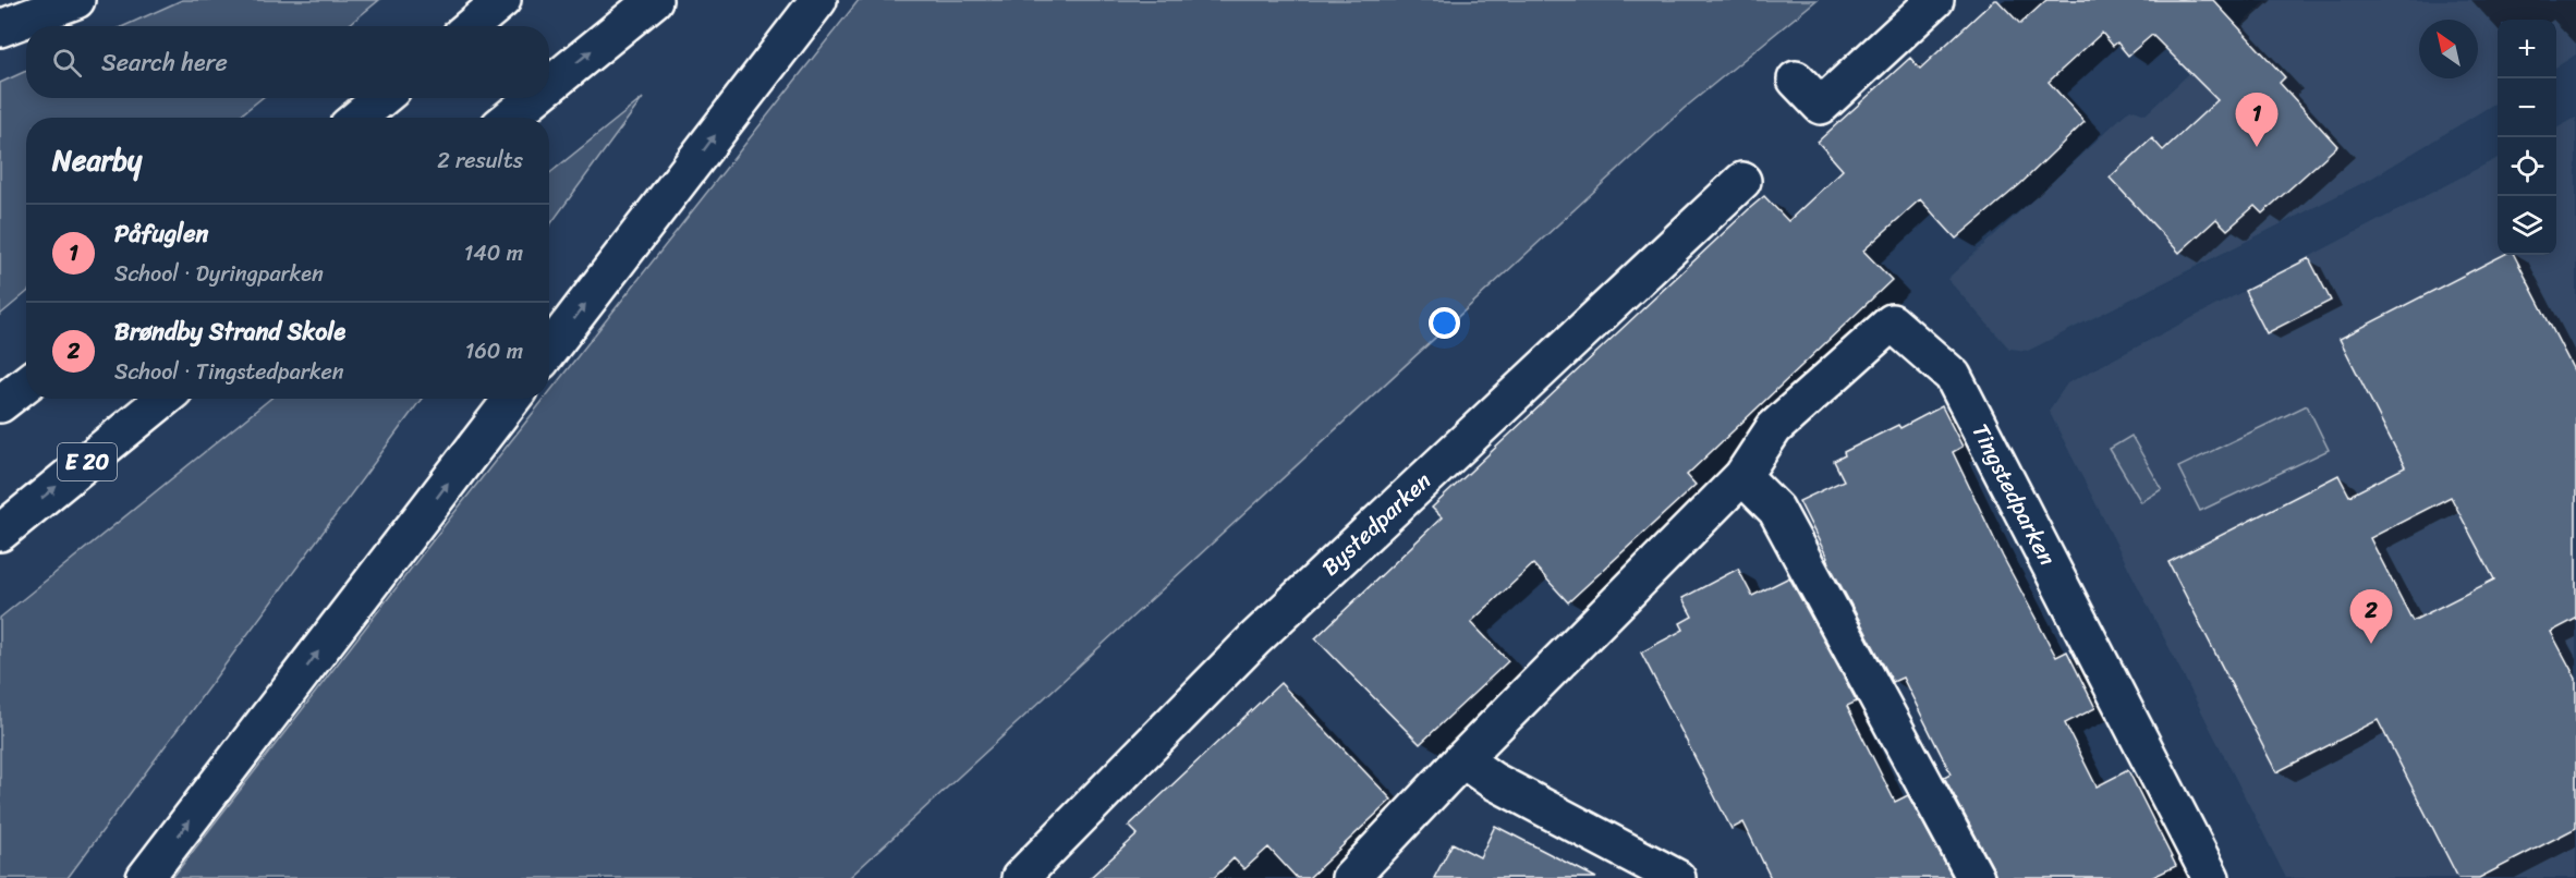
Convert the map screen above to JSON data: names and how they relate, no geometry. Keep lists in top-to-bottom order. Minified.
{"streets":{"main road":["E 20","Tingstedparken","Bystedparken"]},"north":"top left","page":{"map_buttons":["+","−"],"search":"Search here","pins":["1","2"],"heading":["Nearby","2 results"],"list":[{"mark":"1","name":"Påfuglen","note":"School · Dyringparken","value":"140 m"},{"mark":"2","name":"Brøndby Strand Skole","note":"School · Tingstedparken","value":"160 m"}]}}
